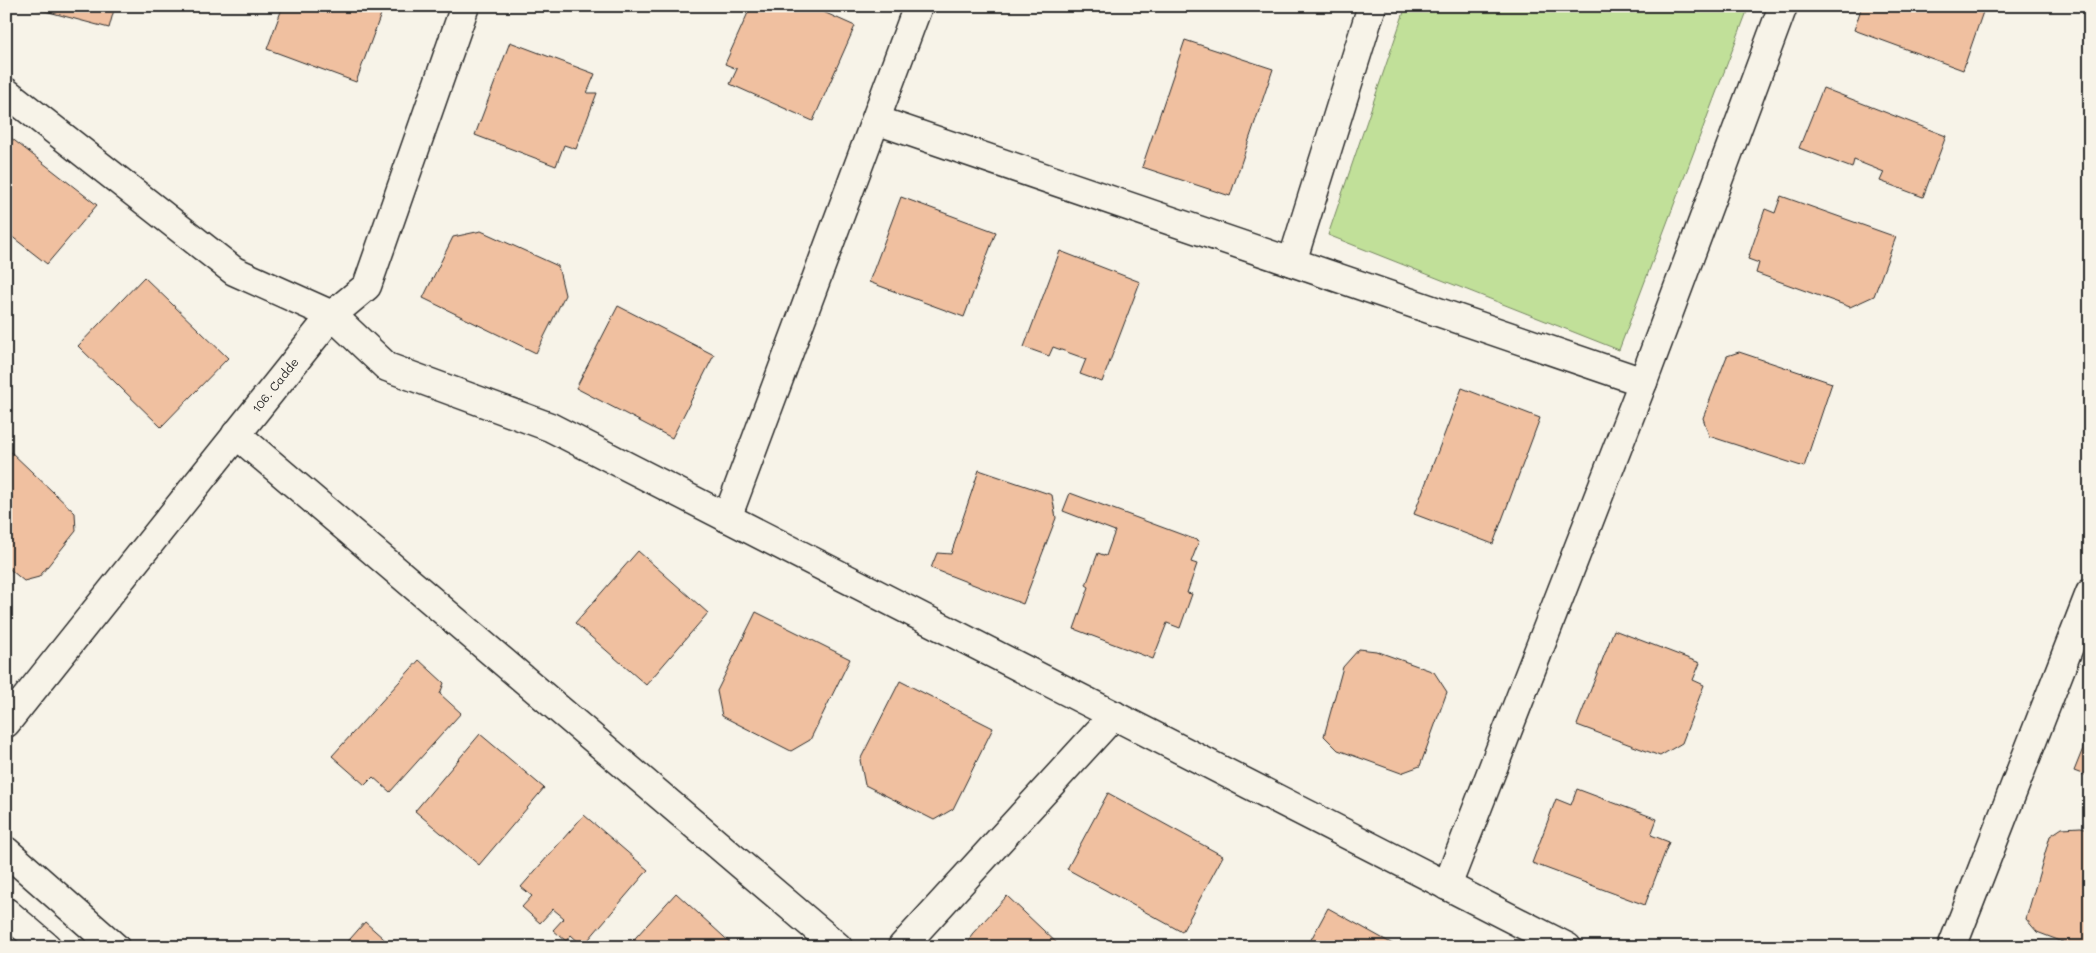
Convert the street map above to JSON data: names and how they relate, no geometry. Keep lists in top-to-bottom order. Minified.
{"streets":{"street":["106. Cadde"]}}
